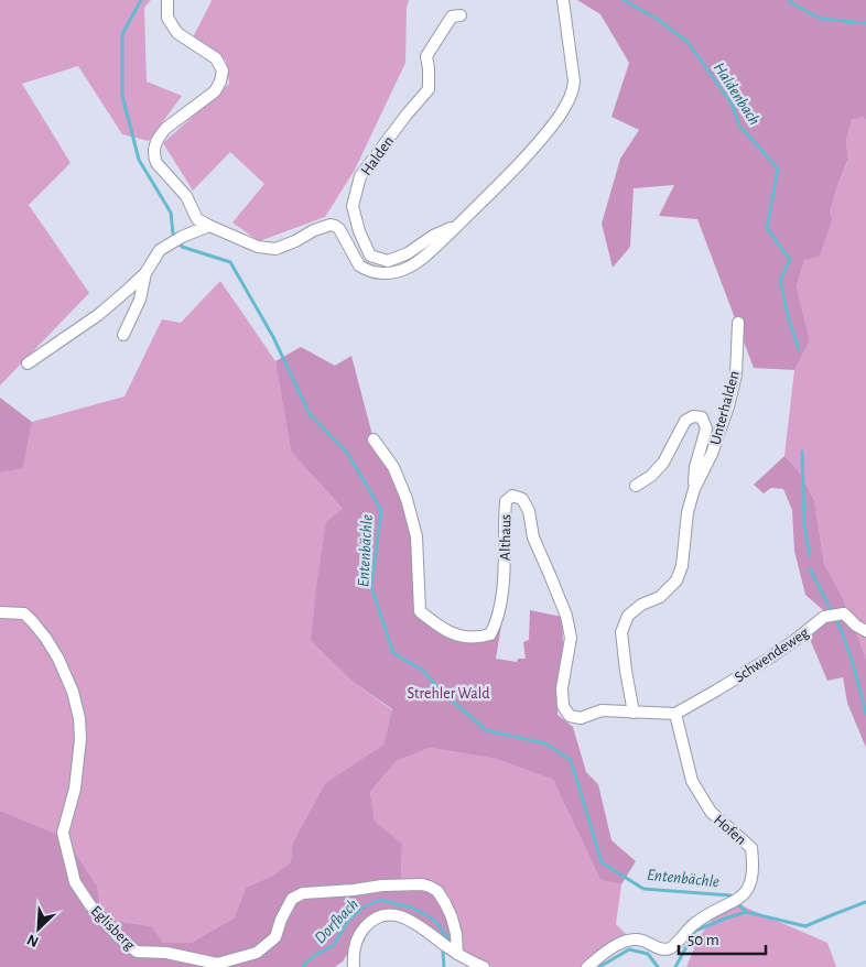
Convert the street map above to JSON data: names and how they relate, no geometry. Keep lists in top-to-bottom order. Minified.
{"streets":{"street":["Halden","Unterhalden","Althaus","Schwendeweg","Hofen","Eglisberg"]},"crossings":[["Unterhalden","Althaus"],["Althaus","Schwendeweg"],["Althaus","Hofen"],["Schwendeweg","Hofen"]],"water":["Haldenbach","Entenbächle","Dorfbach"],"parks":["Strehler Wald"],"scale_bar":"50 m","north":"bottom left"}
